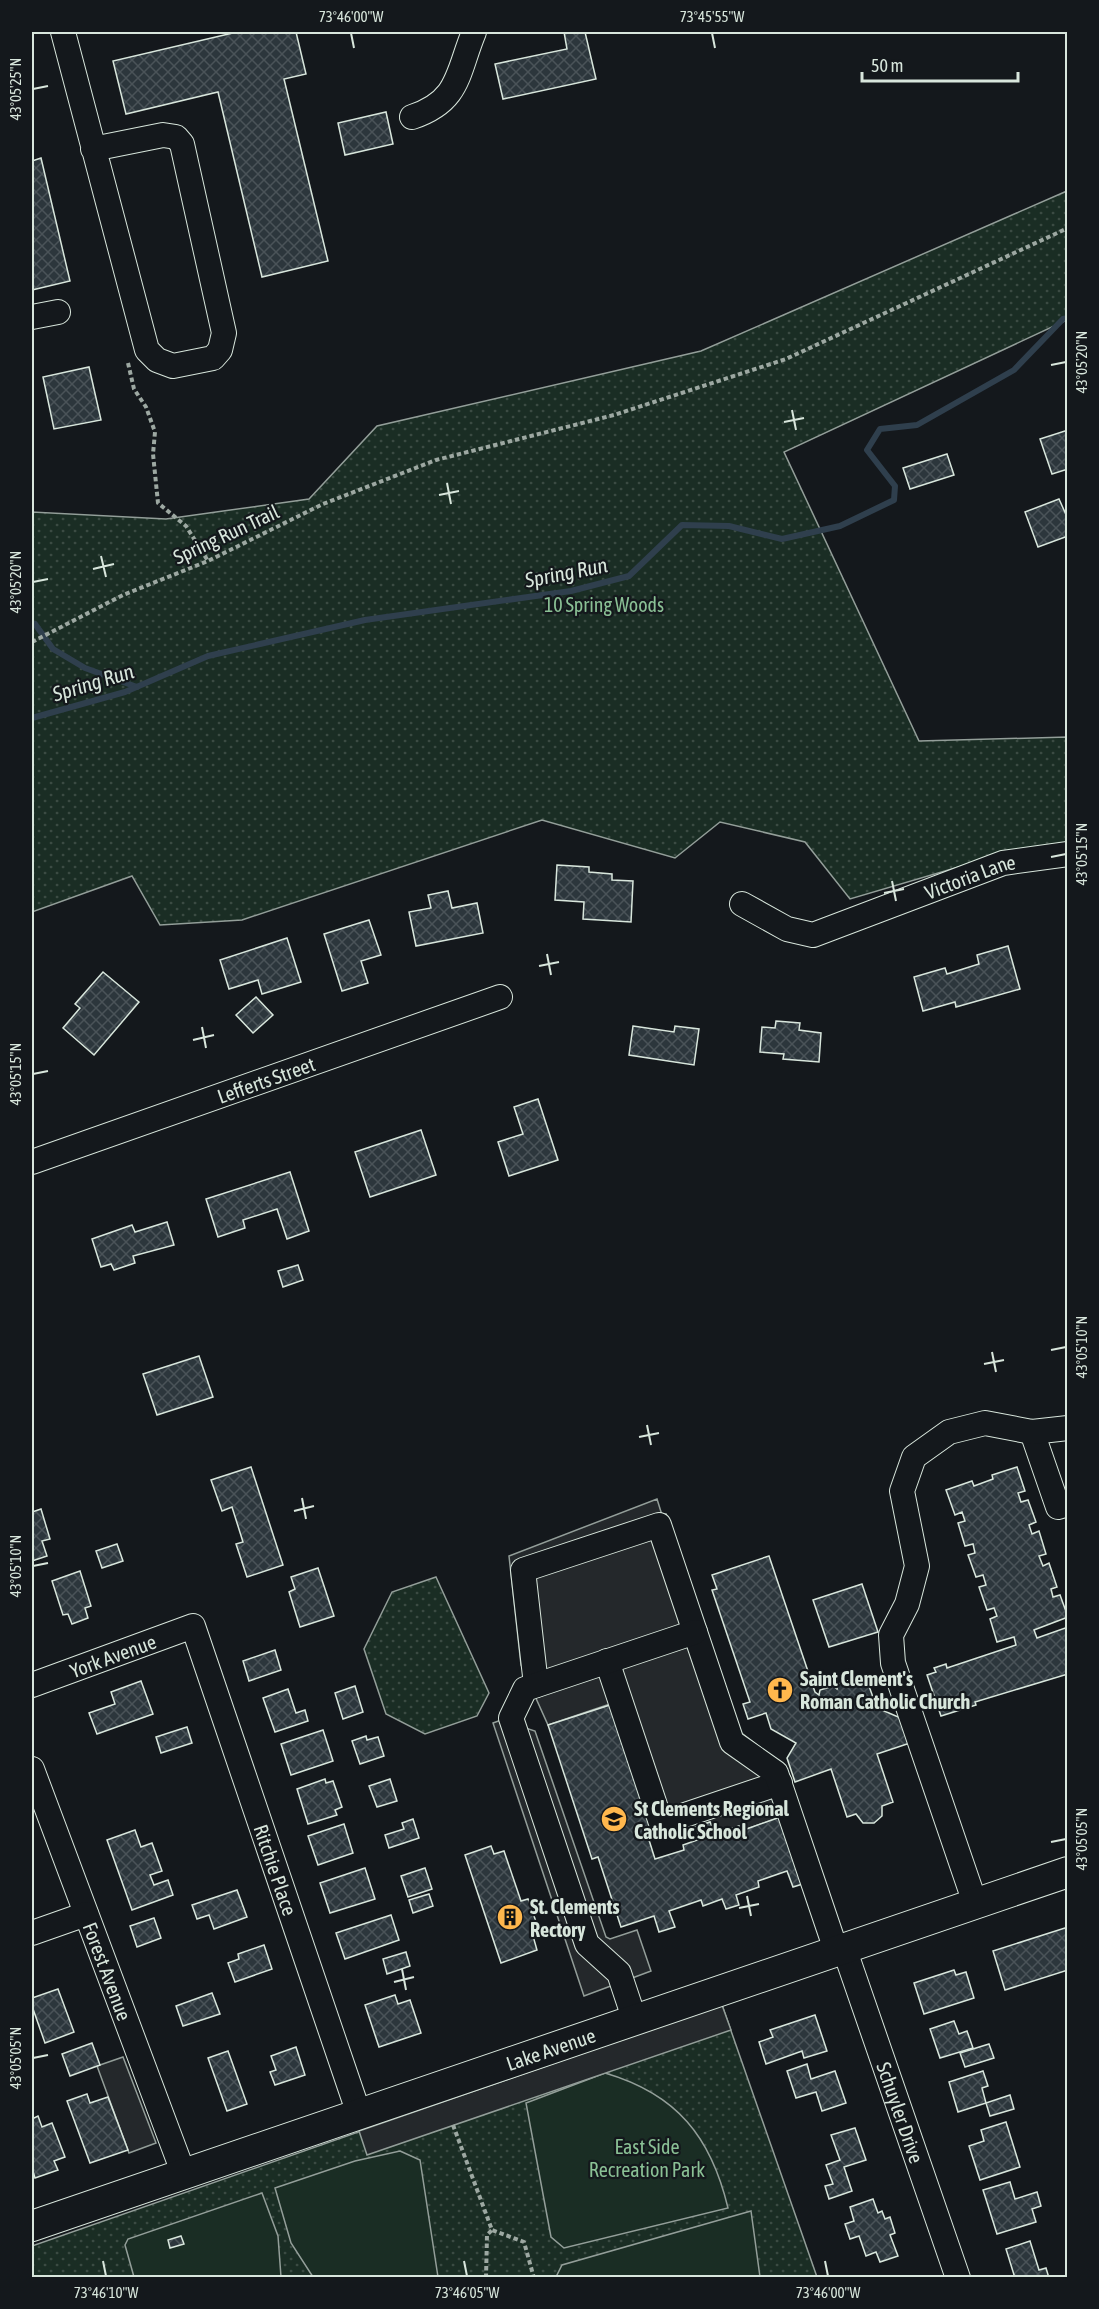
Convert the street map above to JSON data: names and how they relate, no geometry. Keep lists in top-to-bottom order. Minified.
{"streets":{"main road":["Lake Avenue"],"street":["Victoria Lane","Lefferts Street","York Avenue","Ritchie Place","Forest Avenue","Schuyler Drive"],"path":["Spring Run Trail"]},"crossings":[["York Avenue","Ritchie Place"],["Ritchie Place","Lake Avenue"],["Forest Avenue","Lake Avenue"],["Lake Avenue","Schuyler Drive"]],"water":["Spring Run"],"parks":["10 Spring Woods","East Side Recreation Park"],"places":{"church":["Saint Clement's Roman Catholic Church"],"school or university":["St Clements Regional Catholic School"],"building":["St. Clements Rectory"]},"scale_bar":"50 m","coordinates":["73°46'00\"W","73°45'55\"W","43°05'25\"N","43°05'20\"N","43°05'15\"N","43°05'10\"N","43°05'05\"N","73°46'10\"W","73°46'05\"W"]}
